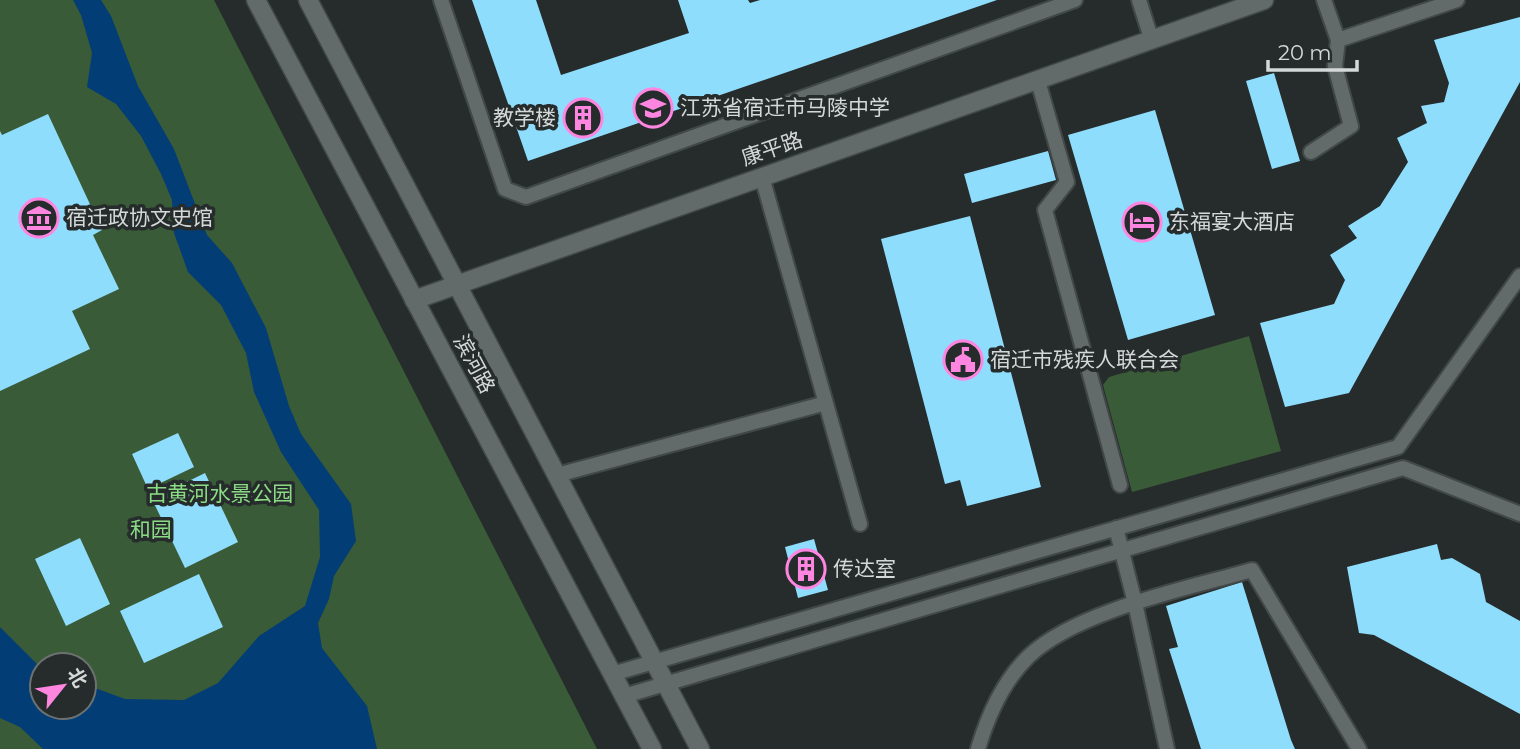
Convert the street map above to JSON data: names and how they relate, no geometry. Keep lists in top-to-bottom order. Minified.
{"streets":{"main road":["康平路","滨河路"]},"crossings":[["康平路","滨河路"]],"parks":["古黄河水景公园","和园"],"places":{"school or university":["江苏省宿迁市马陵中学"],"building":["教学楼","传达室"],"museum":["宿迁政协文史馆"],"hotel":["东福宴大酒店"],"public building":["宿迁市残疾人联合会"]},"scale_bar":"20 m","north":"top right"}
